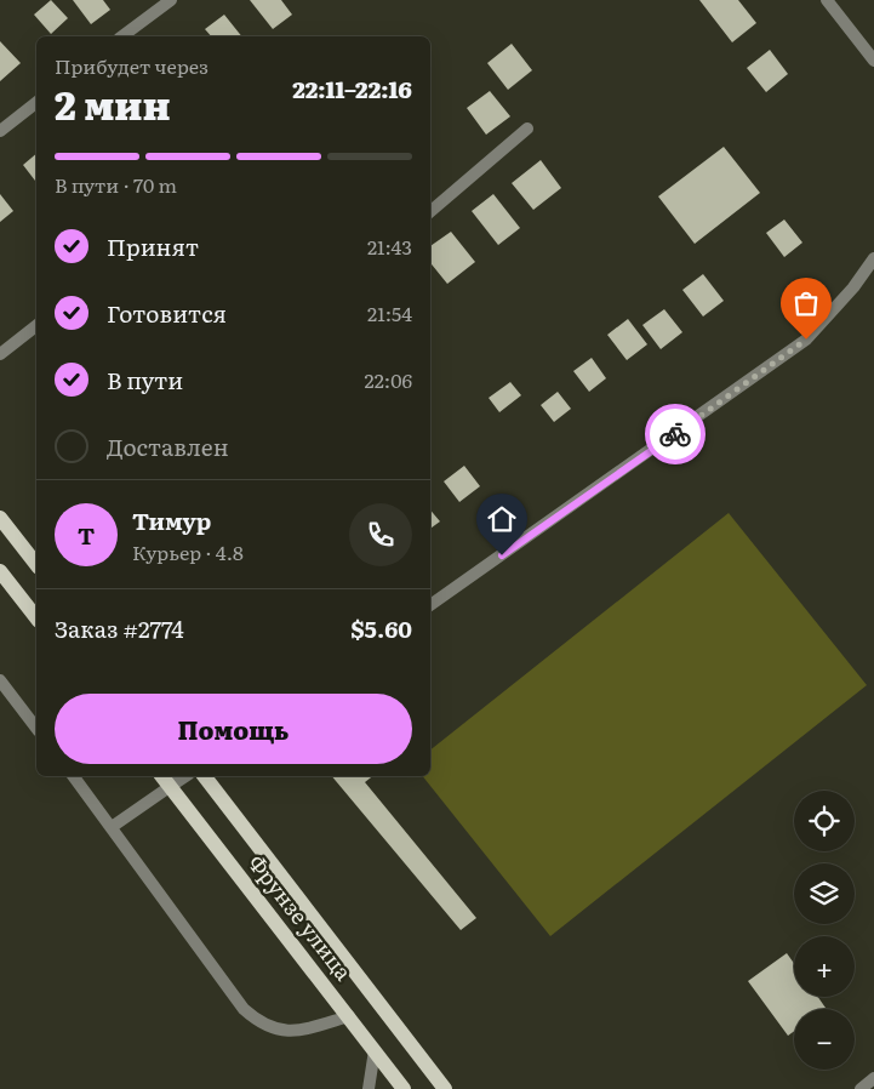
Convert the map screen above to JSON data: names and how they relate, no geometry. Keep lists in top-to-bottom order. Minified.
{"streets":{"main road":["Фрунзе улица"]},"page":{"heading":["2 мин","Прибудет через","22:11–22:16"],"panel":["Тимур","Курьер · 4.8","Заказ #2774","$5.60"],"bar":"В пути · 70 m","list":[["Принят","21:43"],["Готовится","21:54"],["В пути","22:06"],"Доставлен"],"round":"Т","buttons":"Помощь","map_buttons":["+","−"]}}
